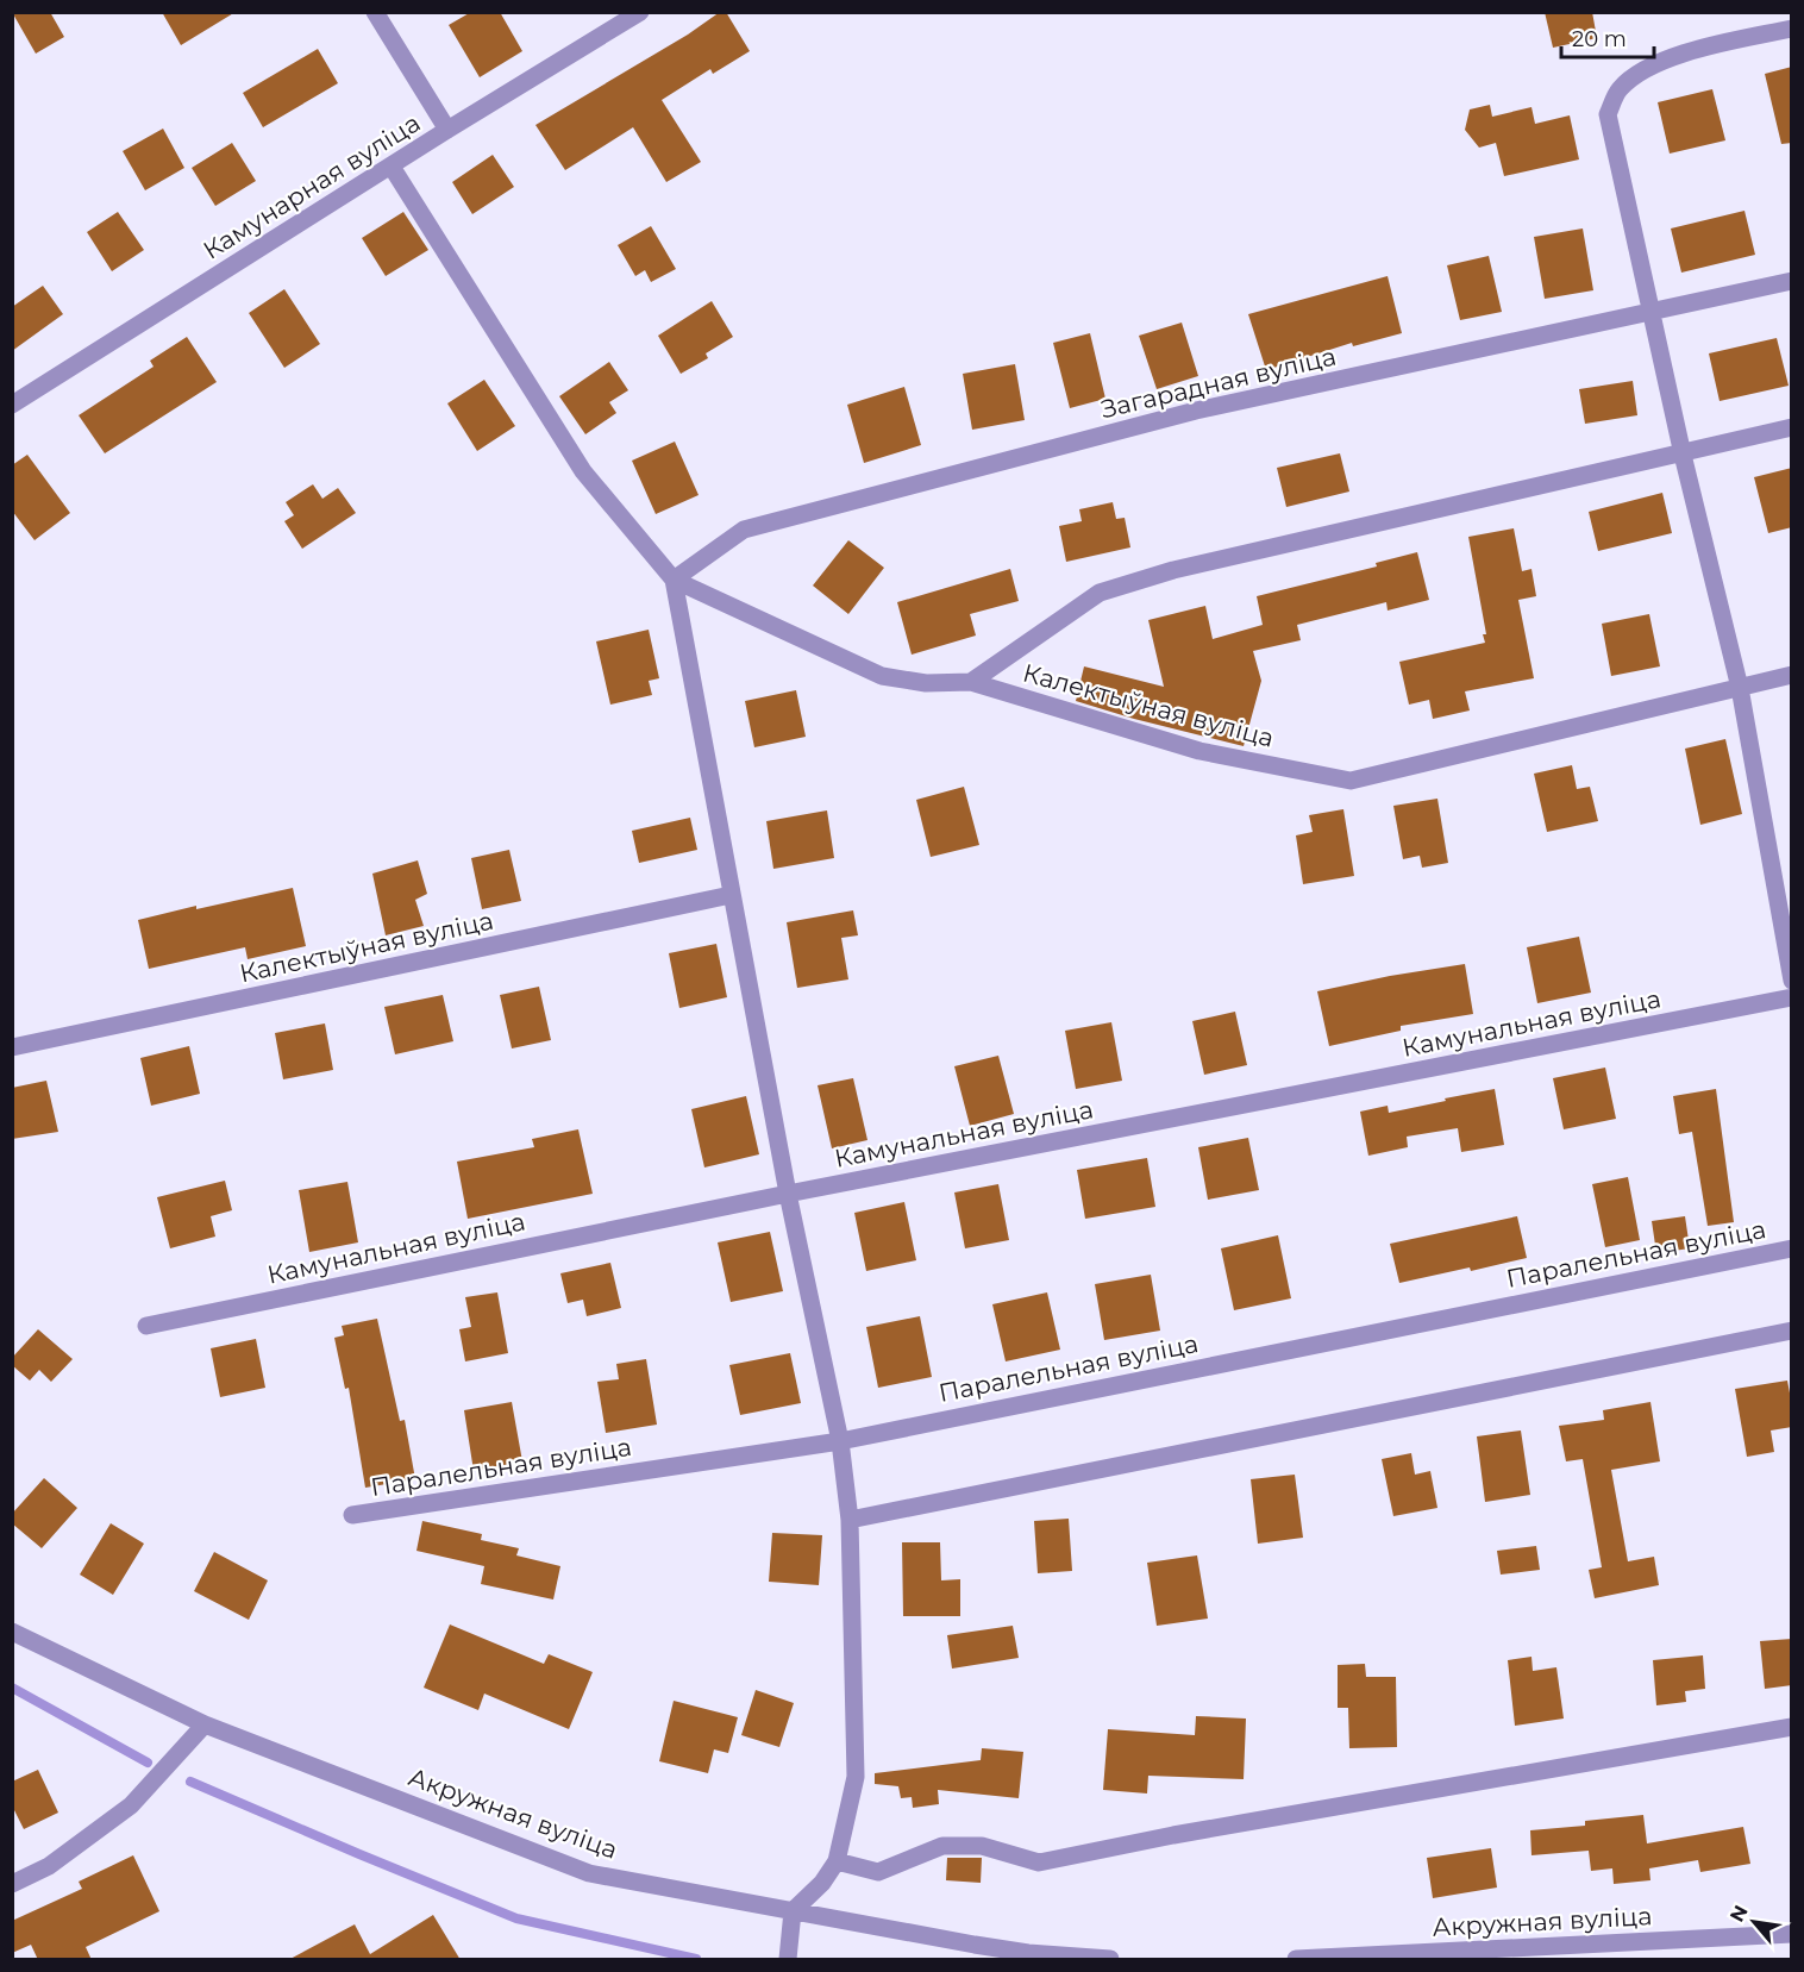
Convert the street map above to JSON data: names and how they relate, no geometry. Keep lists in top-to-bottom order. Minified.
{"streets":{"street":["Камунарная вуліца","Загарадная вуліца","Калектыўная вуліца","Камунальная вуліца","Паралельная вуліца","Акружная вуліца"]},"crossings":[["Загарадная вуліца","Калектыўная вуліца"]],"scale_bar":"20 m","north":"top left"}
